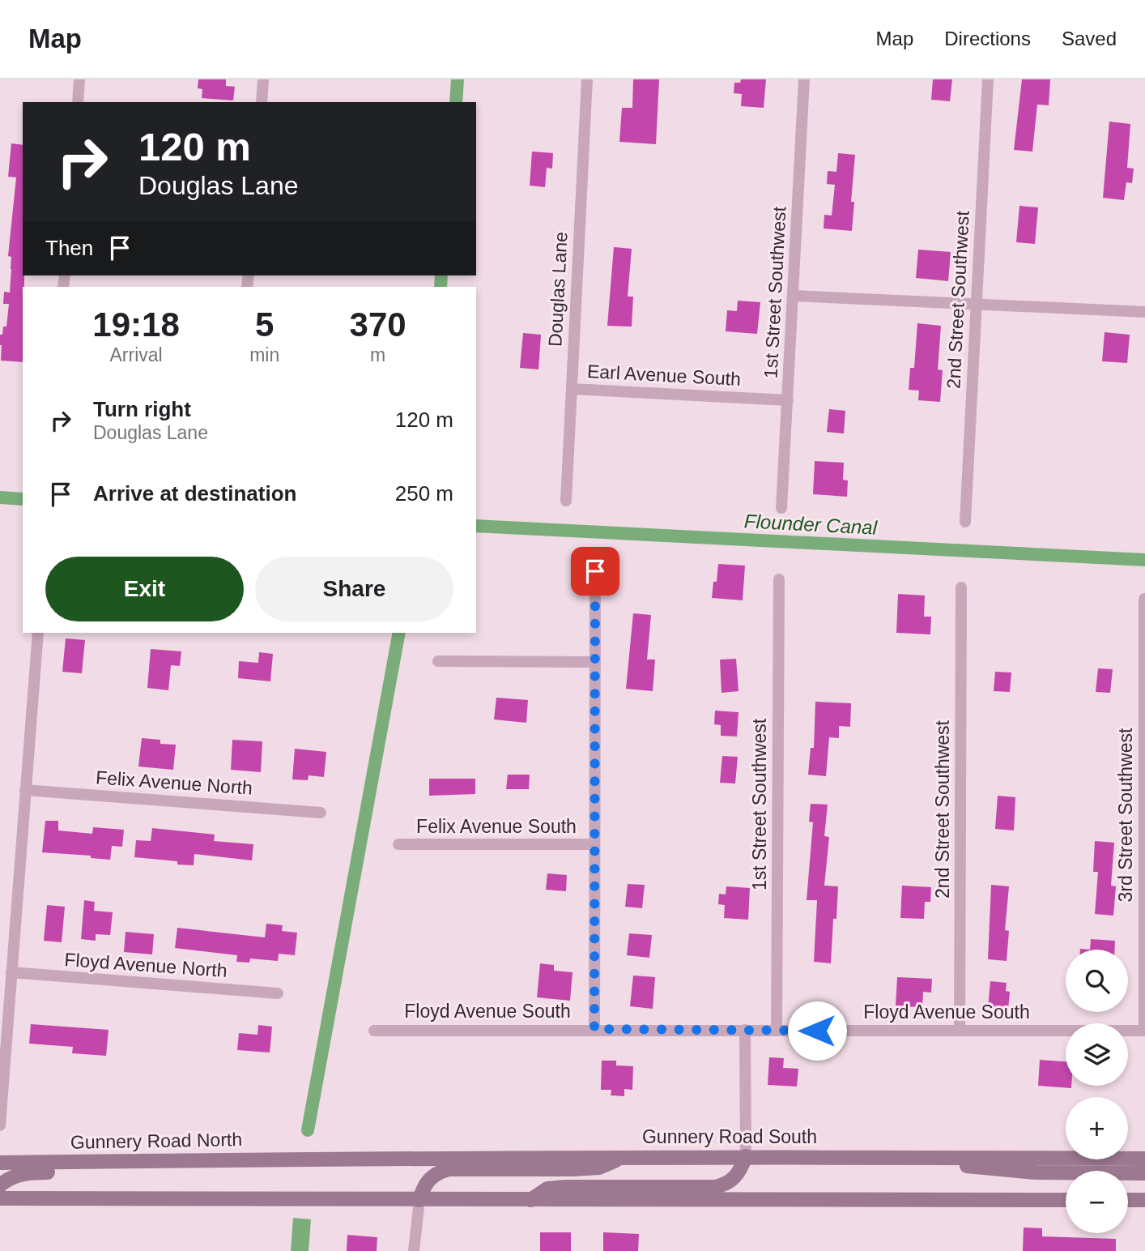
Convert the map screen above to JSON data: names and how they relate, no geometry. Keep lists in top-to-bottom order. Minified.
{"streets":{"main road":["Gunnery Road South","Gunnery Road North"],"street":["Douglas Lane","1st Street Southwest","2nd Street Southwest","Earl Avenue South","Felix Avenue North","3rd Street Southwest","Felix Avenue South","Floyd Avenue North","Floyd Avenue South"]},"crossings":[["Douglas Lane","Earl Avenue South"],["1st Street Southwest","Earl Avenue South"],["1st Street Southwest","Floyd Avenue South"],["2nd Street Southwest","Floyd Avenue South"],["3rd Street Southwest","Floyd Avenue South"],["Gunnery Road South","Gunnery Road North"]],"water":["Flounder Canal"],"page":{"header":"Map","nav":["Map","Directions","Saved"],"turn":["120 m","Douglas Lane"],"then":"Then","eta":["19:18","Arrival","5","min","370","m"],"list":[{"name":"Turn right","note":"Douglas Lane","value":"120 m"},{"name":"Arrive at destination","value":"250 m"}],"buttons":["Exit","Share"],"map_buttons":["+","−"]}}
